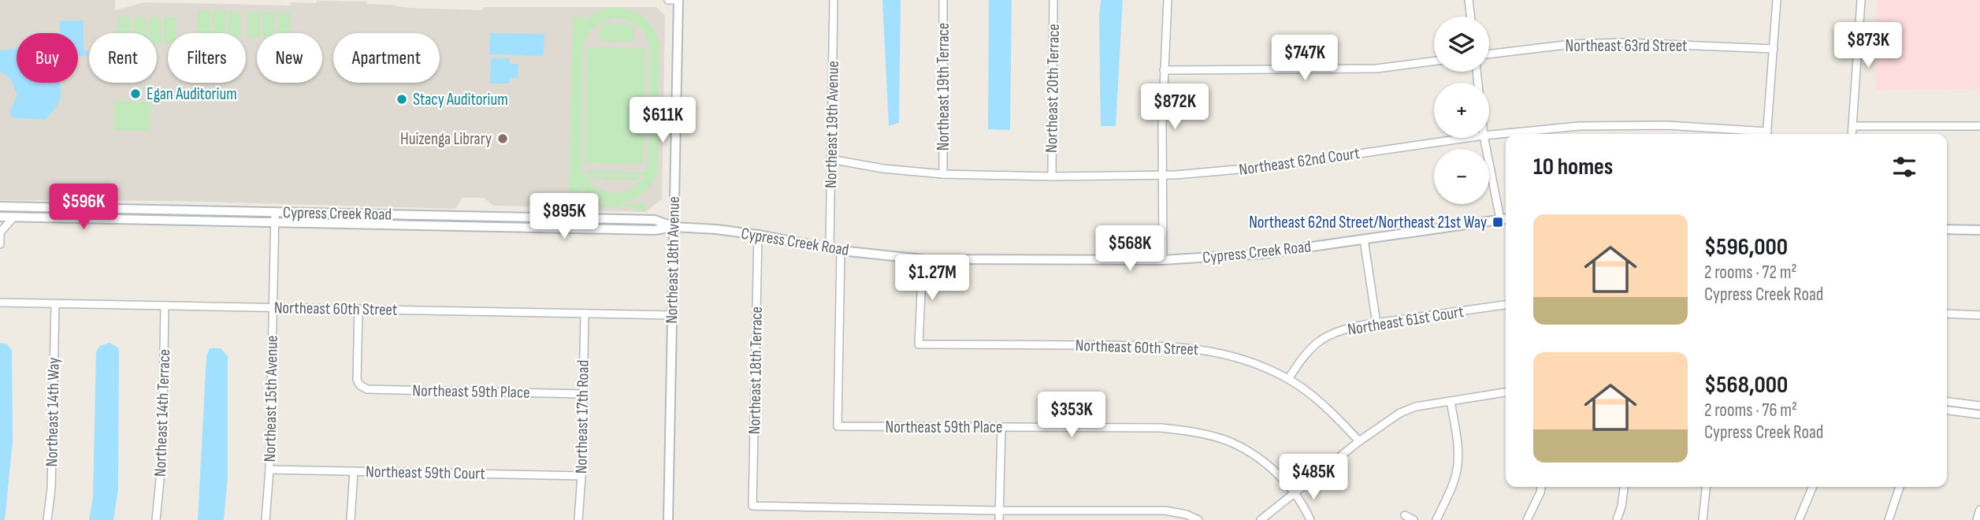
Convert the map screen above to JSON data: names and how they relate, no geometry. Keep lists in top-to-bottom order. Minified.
{"streets":{"street":["Northeast 63rd Street","Northeast 19th Terrace","Northeast 20th Terrace","Northeast 19th Avenue","Northeast 62nd Court","Cypress Creek Road","Northeast 18th Avenue","Northeast 60th Street","Northeast 61st Court","Northeast 18th Terrace","Northeast 59th Place","Northeast 15th Avenue","Northeast 14th Way","Northeast 14th Terrace","Northeast 17th Road","Northeast 59th Court"]},"crossings":[["Northeast 19th Terrace","Northeast 62nd Court"],["Northeast 20th Terrace","Northeast 62nd Court"],["Northeast 19th Avenue","Northeast 62nd Court"],["Northeast 19th Avenue","Cypress Creek Road"],["Cypress Creek Road","Northeast 18th Avenue"],["Cypress Creek Road","Northeast 60th Street"],["Cypress Creek Road","Northeast 18th Terrace"],["Cypress Creek Road","Northeast 59th Place"],["Cypress Creek Road","Northeast 15th Avenue"],["Northeast 18th Avenue","Northeast 60th Street"],["Northeast 60th Street","Northeast 61st Court"],["Northeast 60th Street","Northeast 59th Place"],["Northeast 60th Street","Northeast 15th Avenue"],["Northeast 60th Street","Northeast 14th Way"],["Northeast 60th Street","Northeast 14th Terrace"],["Northeast 60th Street","Northeast 17th Road"],["Northeast 59th Place","Northeast 17th Road"],["Northeast 15th Avenue","Northeast 59th Court"],["Northeast 17th Road","Northeast 59th Court"]],"places":{"other":["Egan Auditorium","Stacy Auditorium","Huizenga Library"],"transit":["Northeast 62nd Street/Northeast 21st Way"]},"page":{"map_buttons":["+","−"],"price":["$873K","$747K","$872K","$611K","$596K","$895K","$568K","$1.27M","$353K","$485K"],"chip":["Buy","Rent","Filters","New","Apartment"],"heading":"10 homes","list":[{"name":"$596,000","note":"2 rooms · 72 m² · Cypress Creek Road"},{"name":"$568,000","note":"2 rooms · 76 m² · Cypress Creek Road"}]}}
